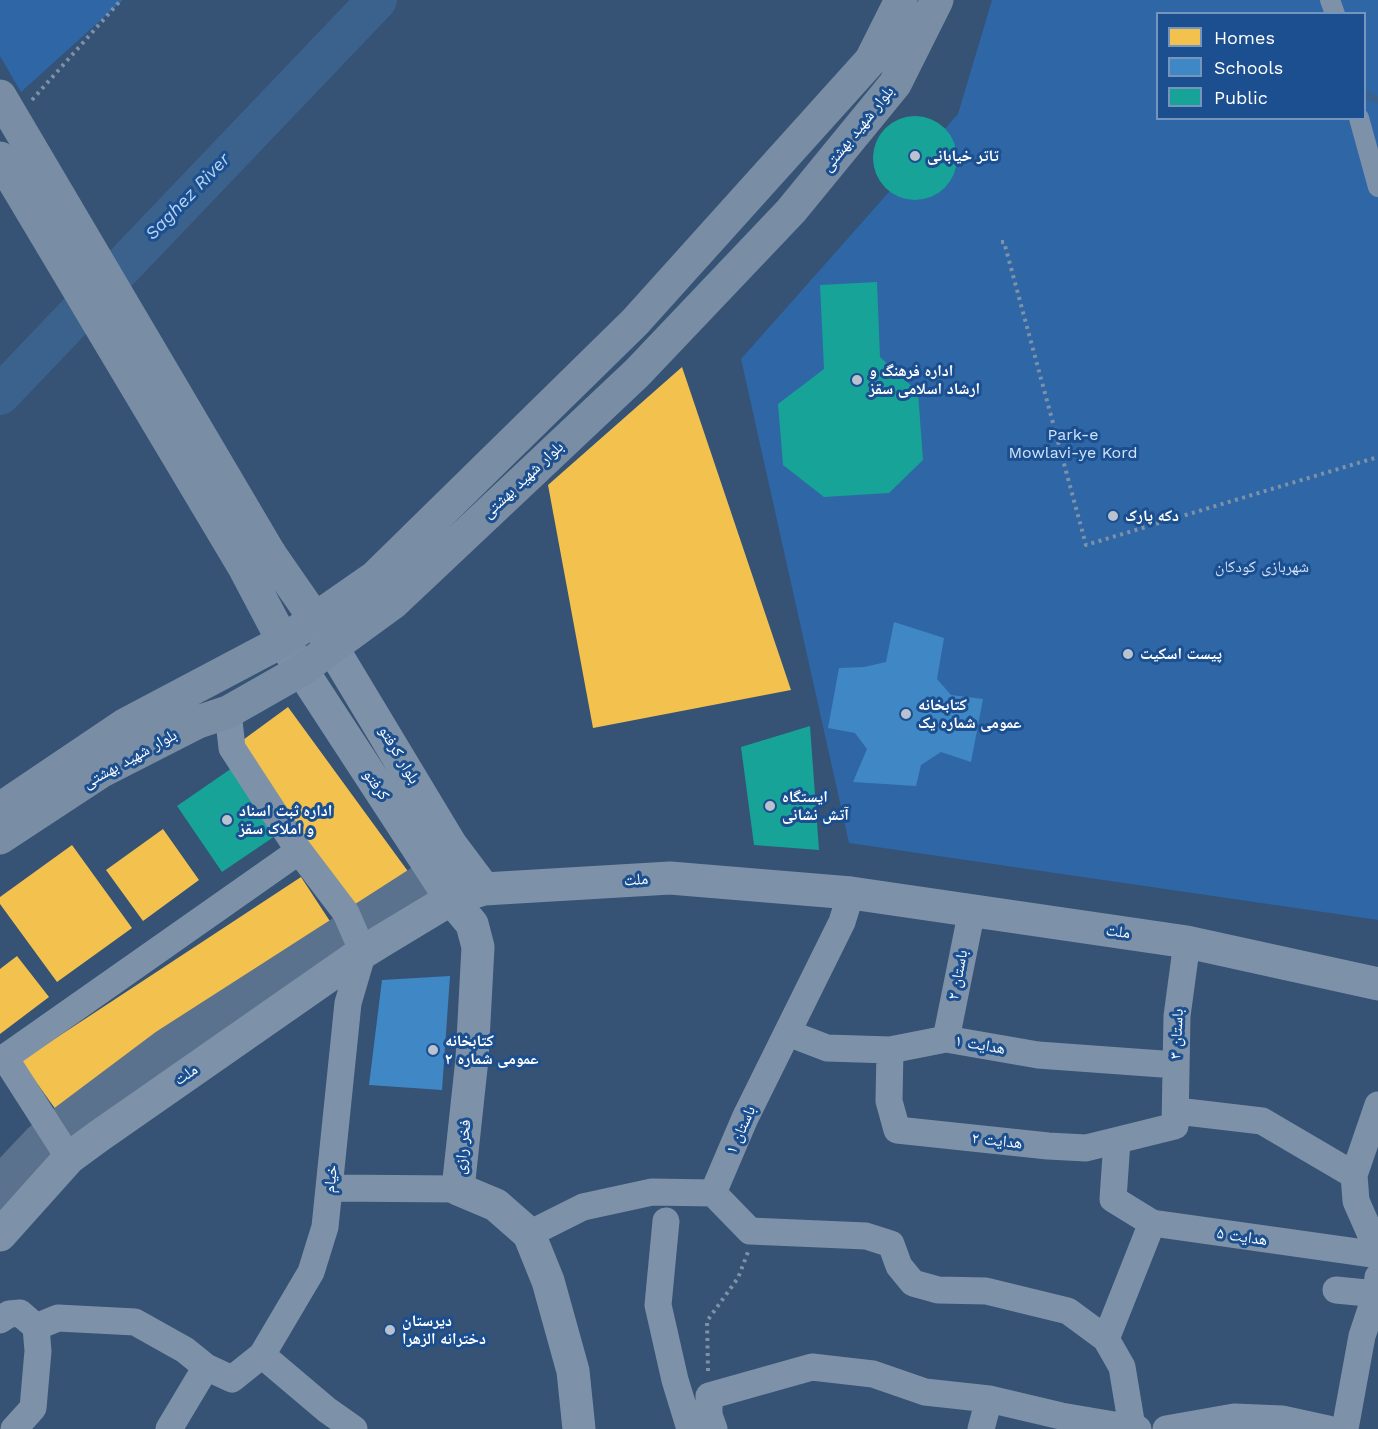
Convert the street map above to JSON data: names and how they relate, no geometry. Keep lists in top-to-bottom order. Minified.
{"streets":{"main road":["بلوار شهید بهشتی"],"street":["بلوار کرفتو","کرفتو","ملت","باستان ۲","باستان ۳","هدایت ۱","باستان ۱","هدایت ۲","فخر رازی","خیام","هدایت ۵"]},"crossings":[["بلوار شهید بهشتی","بلوار کرفتو"],["بلوار شهید بهشتی","کرفتو"],["بلوار کرفتو","ملت"],["کرفتو","ملت"],["کرفتو","فخر رازی"],["ملت","باستان ۲"],["ملت","باستان ۳"],["ملت","باستان ۱"],["ملت","فخر رازی"],["ملت","خیام"],["باستان ۲","هدایت ۱"],["باستان ۳","هدایت ۱"],["باستان ۳","هدایت ۲"],["هدایت ۱","باستان ۱"],["هدایت ۱","هدایت ۲"],["هدایت ۲","هدایت ۵"]],"water":["Saghez River"],"parks":["Park-e Mowlavi-ye Kord","شهربازی کودکان"],"places":["تاتر خیابانی","اداره فرهنگ و ارشاد اسلامی سقز","دکه پارک","پیست اسکیت","کتابخانه عمومی شماره یک","ایستگاه آتش نشانی","اداره ثبت اسناد و املاک سقز","کتابخانه عمومی شماره ۲","دیرستان دخترانه الزهرا"],"legend":["Homes","Schools","Public"]}
